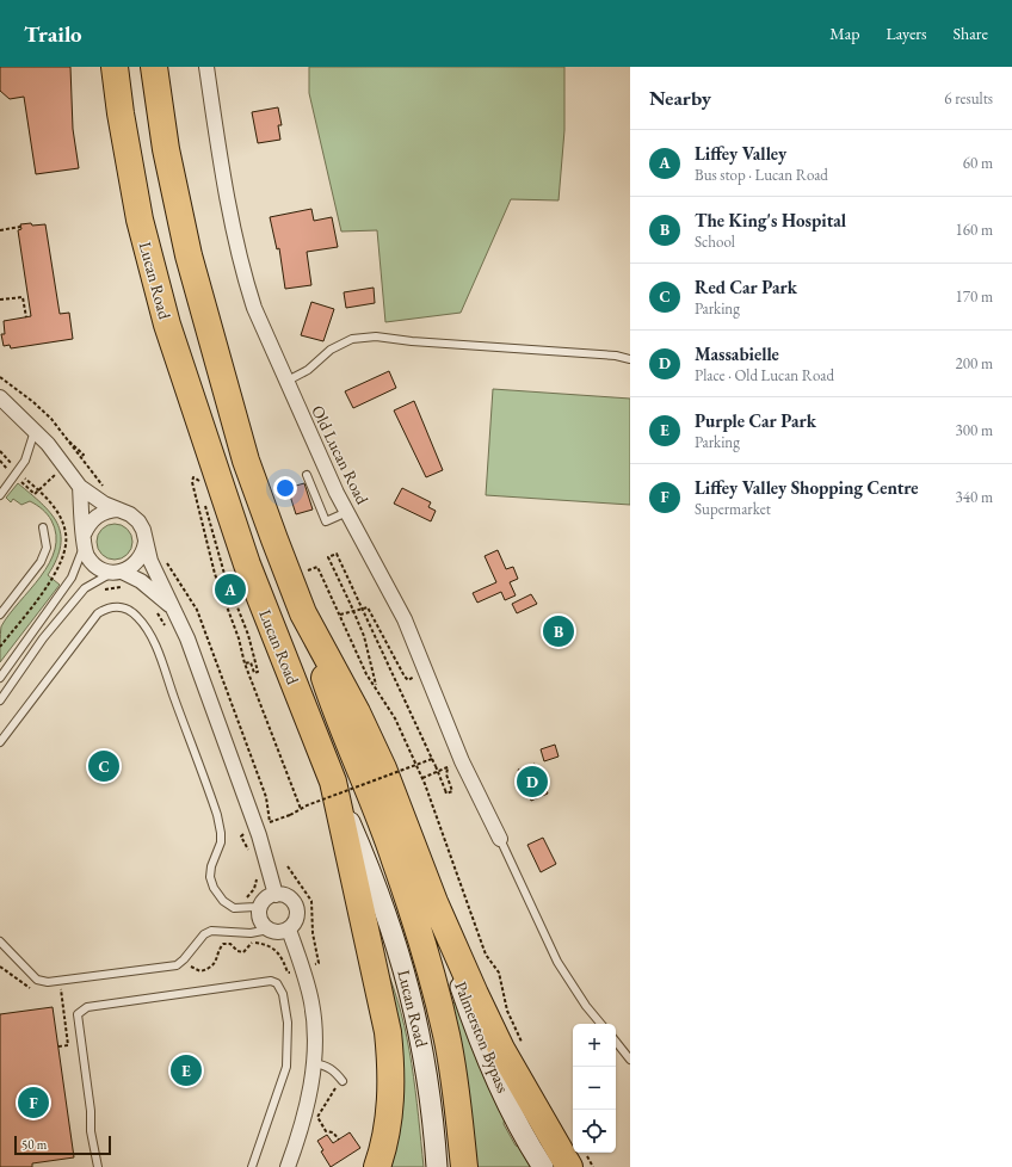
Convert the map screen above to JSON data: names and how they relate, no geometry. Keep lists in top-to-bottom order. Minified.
{"streets":{"highway":["Lucan Road"],"main road":["Palmerston Bypass"],"street":["Old Lucan Road"]},"crossings":[["Lucan Road","Palmerston Bypass"]],"scale_bar":"50 m","page":{"header":"Trailo","nav":["Map","Layers","Share"],"heading":["Nearby","6 results"],"list":[{"mark":"A","name":"Liffey Valley","note":"Bus stop · Lucan Road","value":"60 m"},{"mark":"B","name":"The King's Hospital","note":"School","value":"160 m"},{"mark":"C","name":"Red Car Park","note":"Parking","value":"170 m"},{"mark":"D","name":"Massabielle","note":"Place · Old Lucan Road","value":"200 m"},{"mark":"E","name":"Purple Car Park","note":"Parking","value":"300 m"},{"mark":"F","name":"Liffey Valley Shopping Centre","note":"Supermarket","value":"340 m"}],"pins":["A","B","C","D","E","F"],"map_buttons":["+","−"],"scale":"50 m"}}
